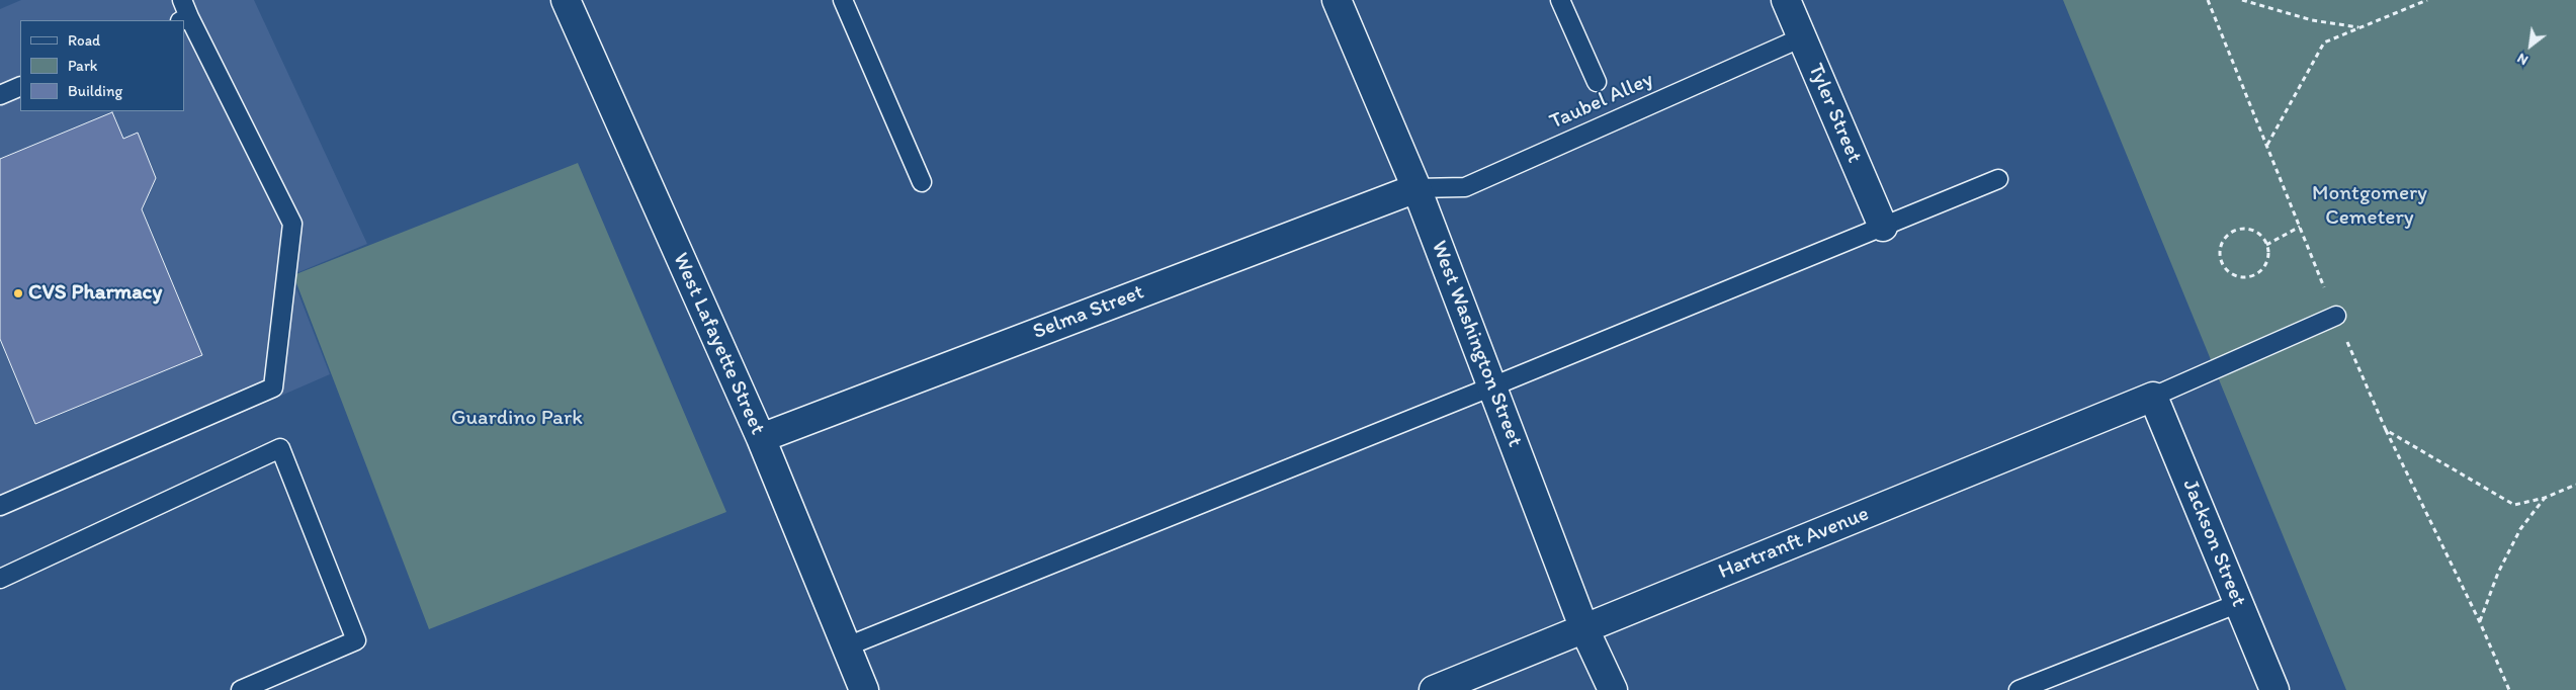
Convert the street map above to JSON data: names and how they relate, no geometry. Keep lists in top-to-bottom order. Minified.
{"streets":{"street":["Tyler Street","Selma Street","West Lafayette Street","West Washington Street","Hartranft Avenue","Jackson Street"],"lane":["Taubel Alley"]},"crossings":[["Taubel Alley","Tyler Street"],["Taubel Alley","Selma Street"],["Taubel Alley","West Washington Street"],["Selma Street","West Lafayette Street"],["Selma Street","West Washington Street"],["West Washington Street","Hartranft Avenue"],["Hartranft Avenue","Jackson Street"]],"parks":["Montgomery Cemetery","Guardino Park"],"places":["CVS Pharmacy"],"legend":["Road","Park","Building"],"north":"bottom left"}
